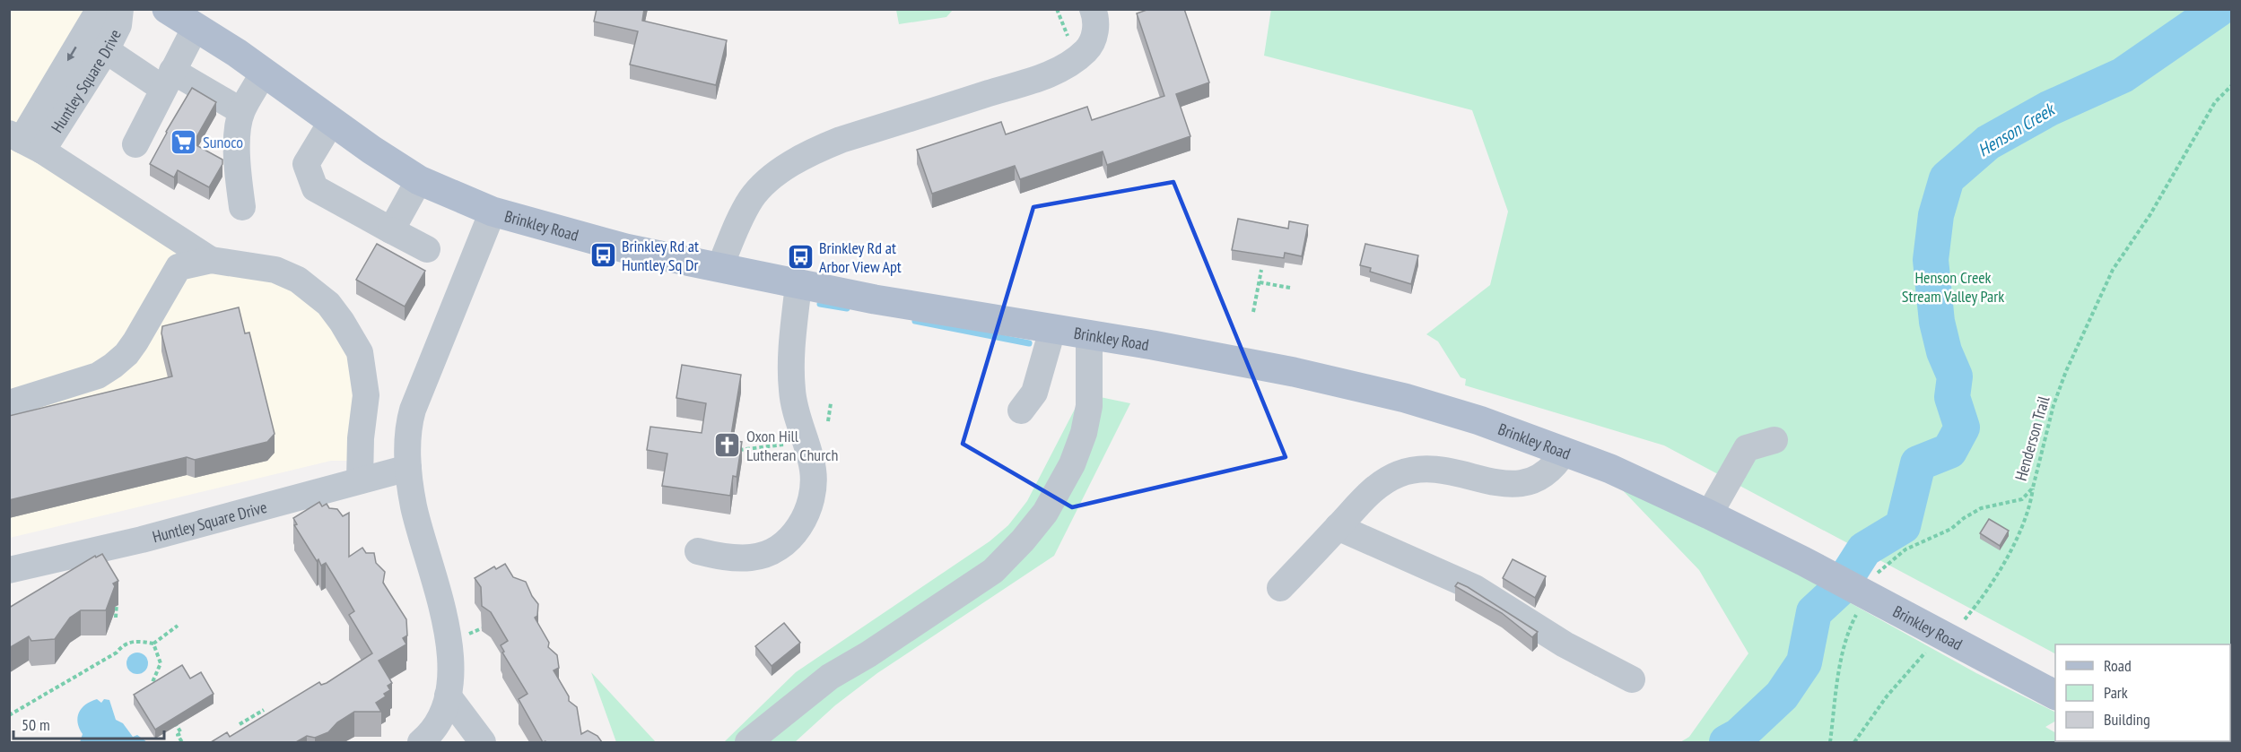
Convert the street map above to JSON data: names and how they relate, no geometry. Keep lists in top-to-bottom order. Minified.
{"streets":{"main road":["Brinkley Road"],"street":["Huntley Square Drive"],"path":["Henderson Trail"]},"water":["Henson Creek"],"parks":["Henson Creek Stream Valley Park"],"places":{"supermarket":["Sunoco"],"bus stop":["Brinkley Rd at Huntley Sq Dr","Brinkley Rd at Arbor View Apt"],"church":["Oxon Hill Lutheran Church"]},"legend":["Road","Park","Building"],"scale_bar":"50 m"}
